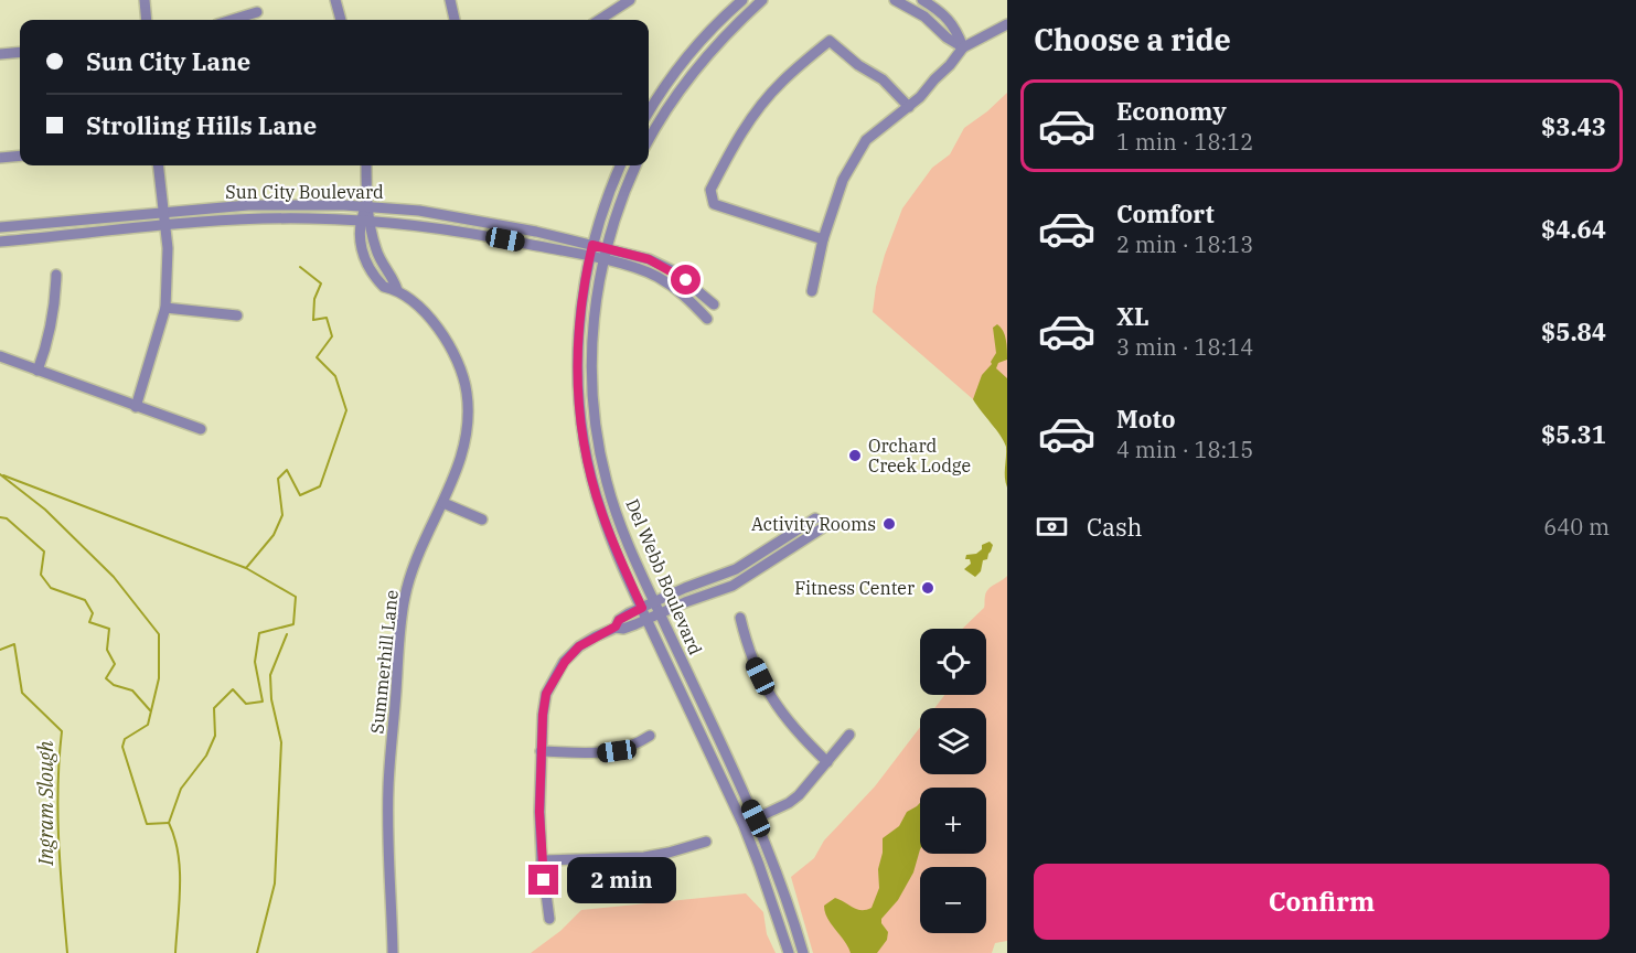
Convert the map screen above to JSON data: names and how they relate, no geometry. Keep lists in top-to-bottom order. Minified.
{"streets":{"street":["Sun City Boulevard","Del Webb Boulevard","Summerhill Lane"]},"crossings":[["Sun City Boulevard","Del Webb Boulevard"],["Sun City Boulevard","Summerhill Lane"]],"water":["Ingram Slough"],"places":["Orchard Creek Lodge","Activity Rooms","Fitness Center"],"page":{"heading":"Choose a ride","banner":["Sun City Lane","Strolling Hills Lane"],"list":[{"name":"Economy","note":"1 min · 18:12","value":"$3.43"},{"name":"Comfort","note":"2 min · 18:13","value":"$4.64"},{"name":"XL","note":"3 min · 18:14","value":"$5.84"},{"name":"Moto","note":"4 min · 18:15","value":"$5.31"}],"pay":["Cash","640 m"],"map_buttons":["+","−"],"buttons":"Confirm","bubble":"2 min"}}
